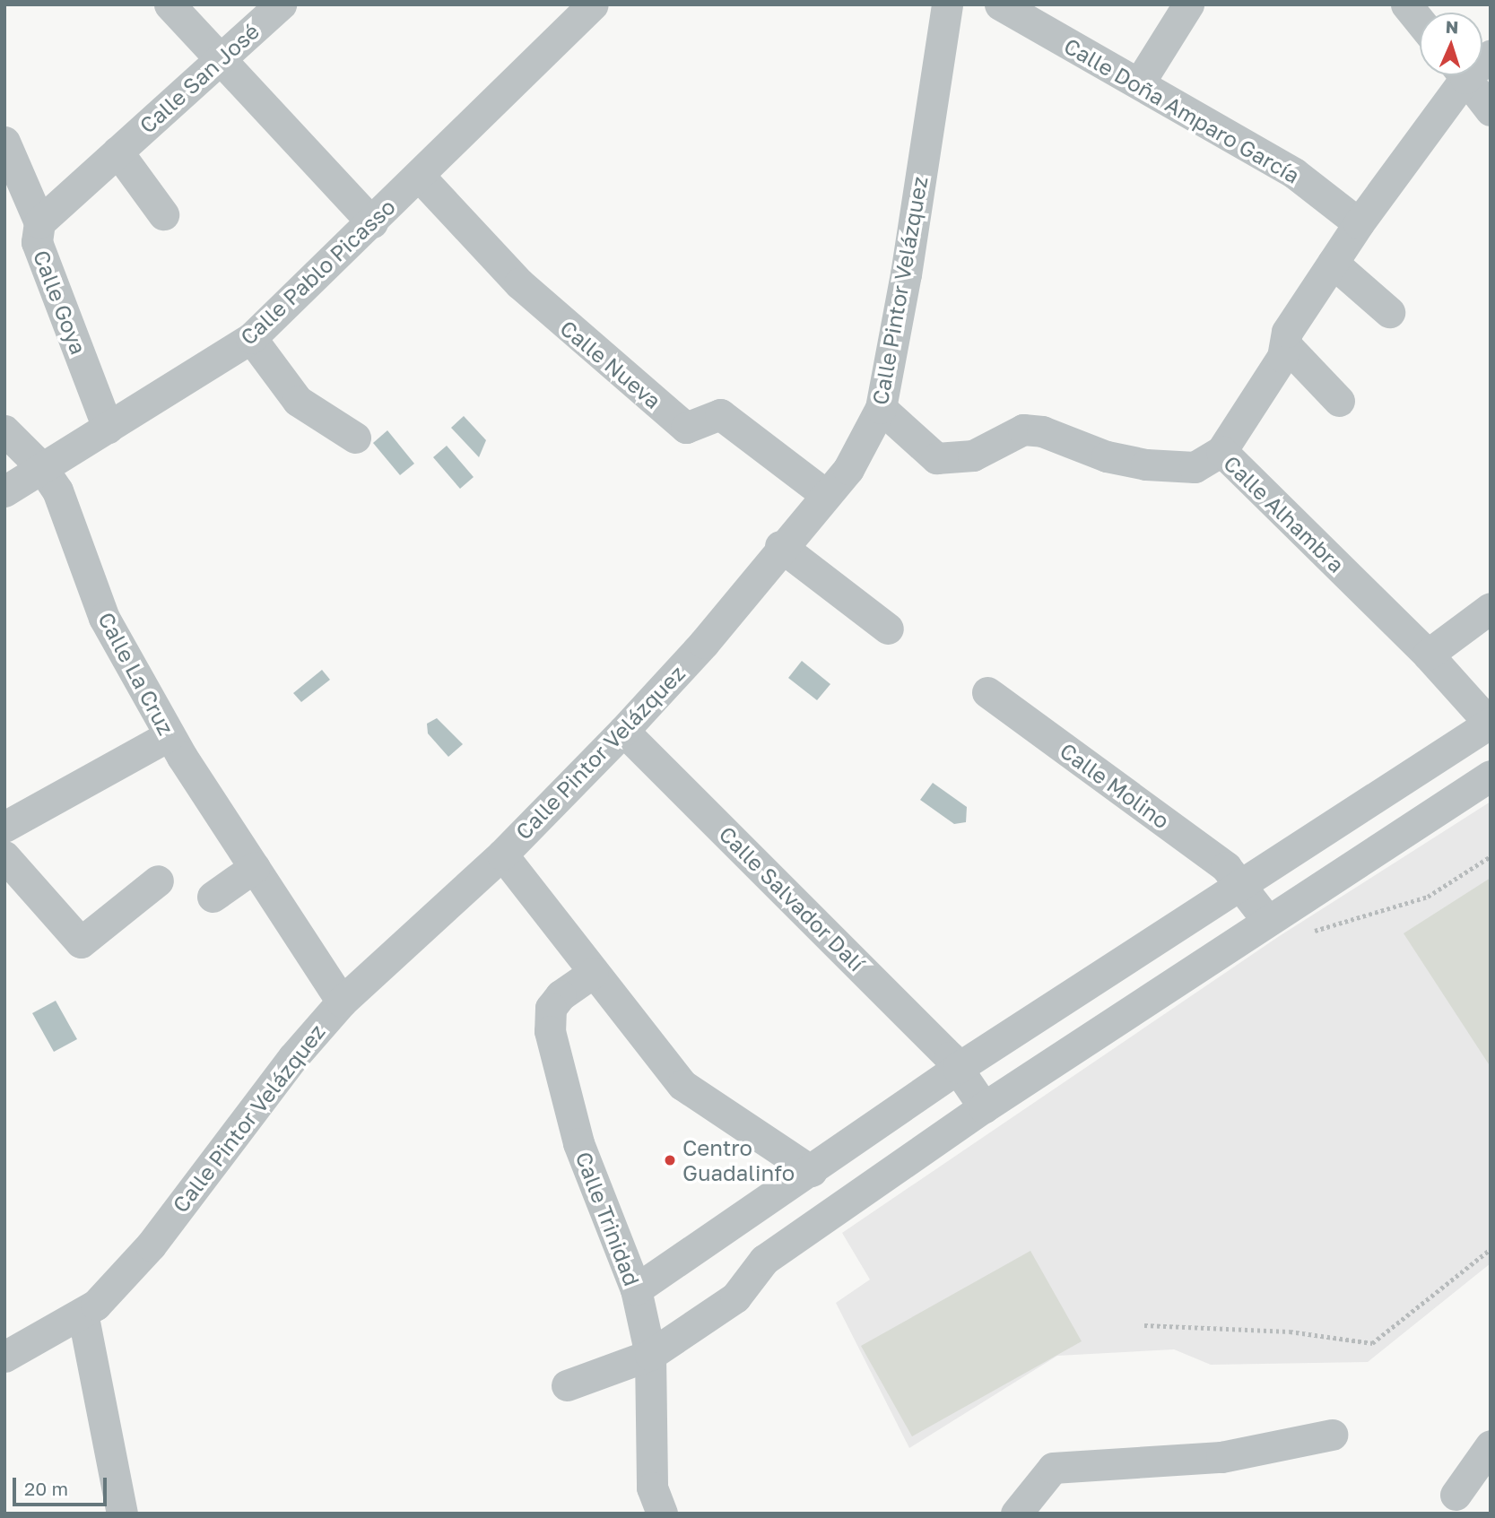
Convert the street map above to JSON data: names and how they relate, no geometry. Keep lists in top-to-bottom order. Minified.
{"streets":{"street":["Calle San José","Calle Doña Amparo García","Calle Pablo Picasso","Calle Pintor Velázquez","Calle Goya","Calle Nueva","Calle Alhambra","Calle La Cruz","Calle Molino","Calle Salvador Dalí","Calle Trinidad"]},"crossings":[["Calle San José","Calle Goya"],["Calle Pablo Picasso","Calle Goya"],["Calle Pablo Picasso","Calle Nueva"],["Calle Pablo Picasso","Calle La Cruz"],["Calle Pintor Velázquez","Calle Nueva"],["Calle Pintor Velázquez","Calle Alhambra"],["Calle Pintor Velázquez","Calle La Cruz"],["Calle Pintor Velázquez","Calle Salvador Dalí"]],"places":["Centro Guadalinfo"],"scale_bar":"20 m","north":"top"}
